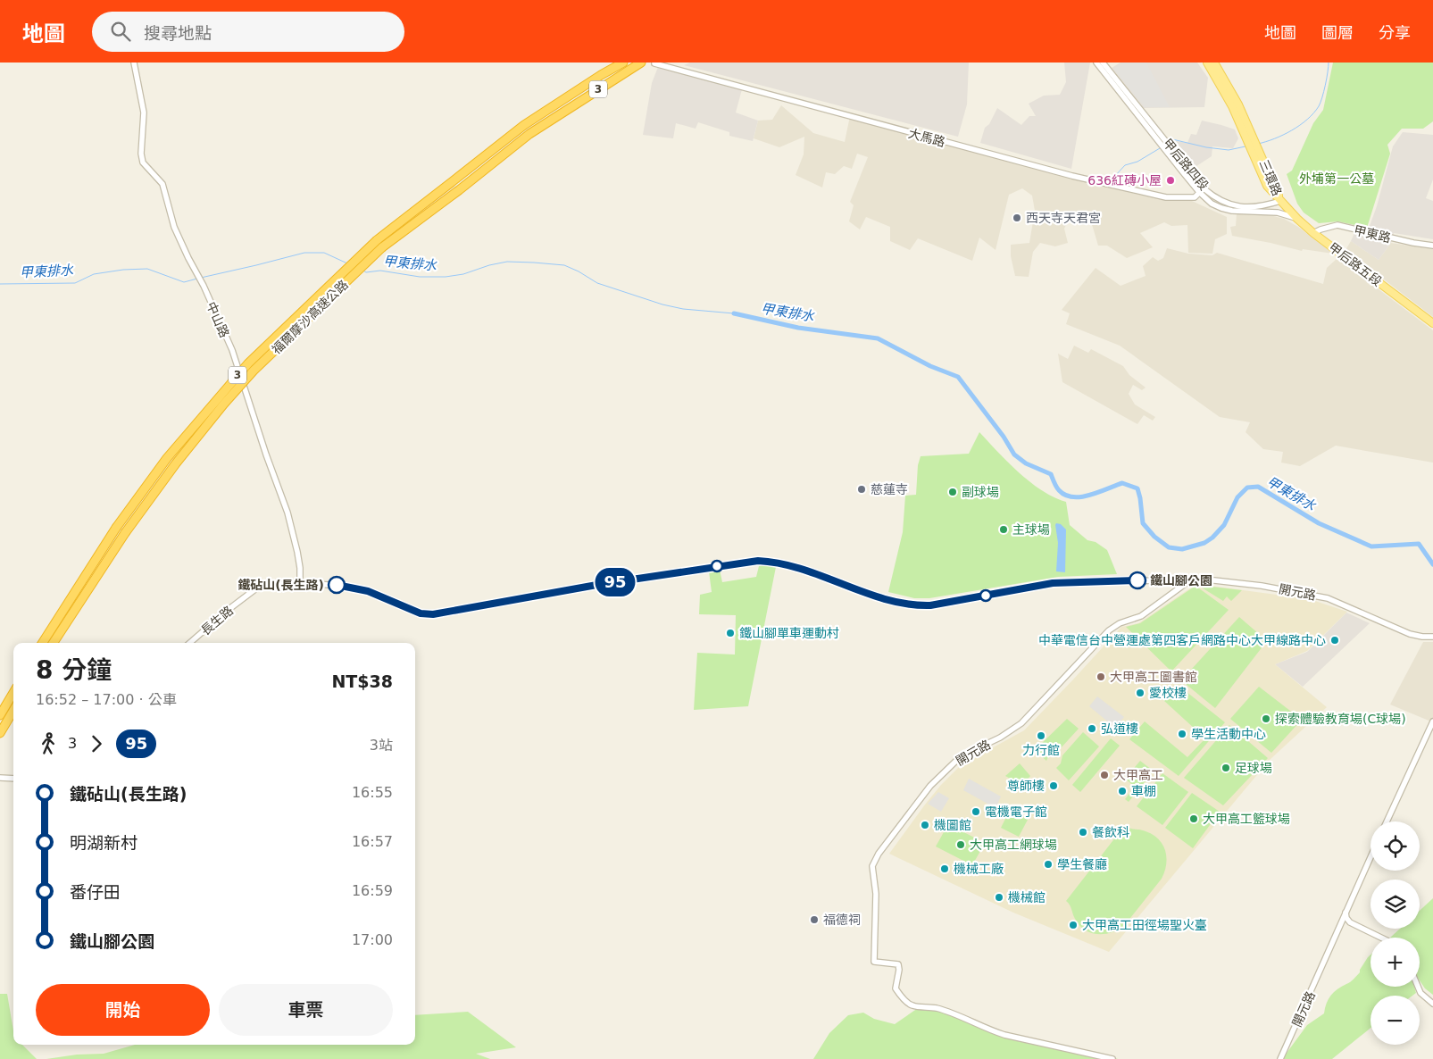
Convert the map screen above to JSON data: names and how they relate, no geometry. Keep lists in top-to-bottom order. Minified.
{"streets":{"highway":["3","福爾摩沙高速公路"],"main road":["三環路","甲后路五段"],"street":["大馬路","甲后路四段","甲東路","中山路","開元路","長生路"]},"crossings":[["大馬路","甲后路四段"],["甲后路四段","三環路"],["甲后路四段","甲后路五段"],["三環路","甲后路五段"],["甲東路","甲后路五段"],["中山路","長生路"],["開元路","長生路"]],"water":["甲東排水"],"parks":["外埔第一公墓"],"places":["636紅磚小屋","西天寺天君宮","慈蓮寺","副球場","主球場","鐵山腳公園","鐵砧山(長生路)","鐵山腳單車運動村","中華電信台中營運處第四客戶網路中心大甲線路中心","大甲高工圖書館","愛校樓","探索體驗教育場(C球場)","弘道樓","學生活動中心","力行館","足球場","大甲高工","尊師樓","車棚","電機電子館","大甲高工籃球場","機圖館","餐飲科","大甲高工網球場","學生餐廳","機械工廠","機械館","福德祠","大甲高工田徑場聖火臺"],"lines":["bus line 95"],"page":{"header":"地圖","search":"搜尋地點","nav":["地圖","圖層","分享"],"on_map":"95","heading":["8 分鐘","16:52 – 17:00 · 公車","NT$38"],"legs":["3","95","3站"],"list":[{"name":"鐵砧山(長生路)","value":"16:55"},{"name":"明湖新村","value":"16:57"},{"name":"番仔田","value":"16:59"},{"name":"鐵山腳公園","value":"17:00"}],"map_buttons":["+","−"],"buttons":["開始","車票"]}}
